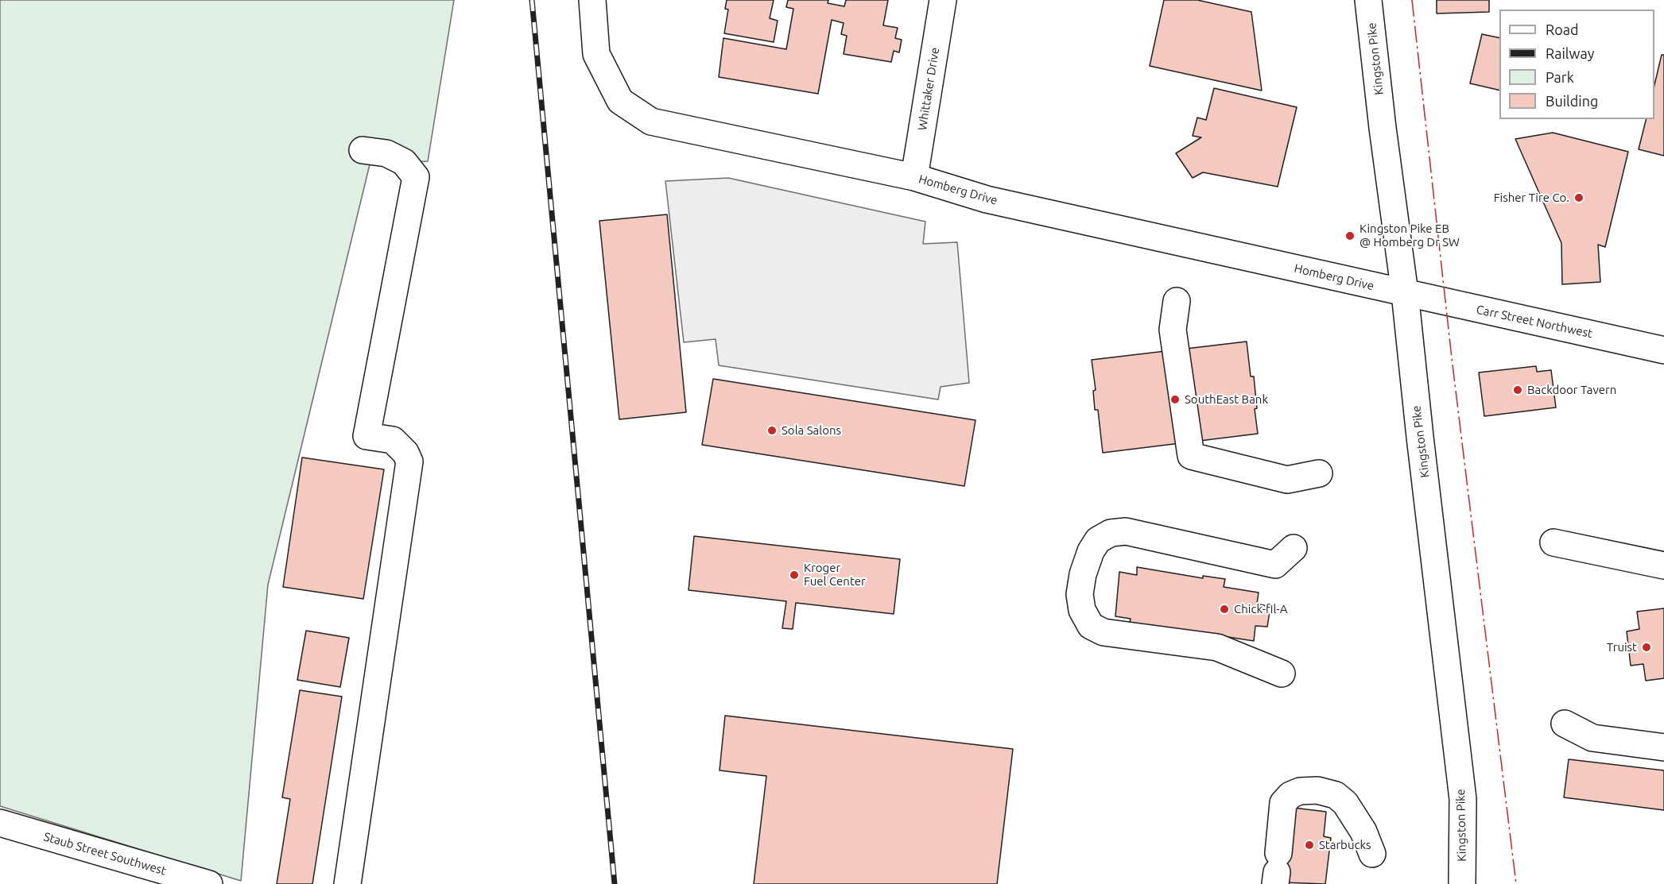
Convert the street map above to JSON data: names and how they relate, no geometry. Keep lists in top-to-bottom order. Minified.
{"streets":{"street":["Kingston Pike","Whittaker Drive","Homberg Drive","Carr Street Northwest","Staub Street Southwest"]},"crossings":[["Kingston Pike","Homberg Drive"],["Kingston Pike","Carr Street Northwest"],["Whittaker Drive","Homberg Drive"],["Homberg Drive","Carr Street Northwest"]],"places":["Fisher Tire Co.","Kingston Pike EB @ Homberg Dr SW","Backdoor Tavern","SouthEast Bank","Sola Salons","Kroger Fuel Center","Chick-fil-A","Truist","Starbucks"],"legend":["Road","Railway","Park","Building"]}
